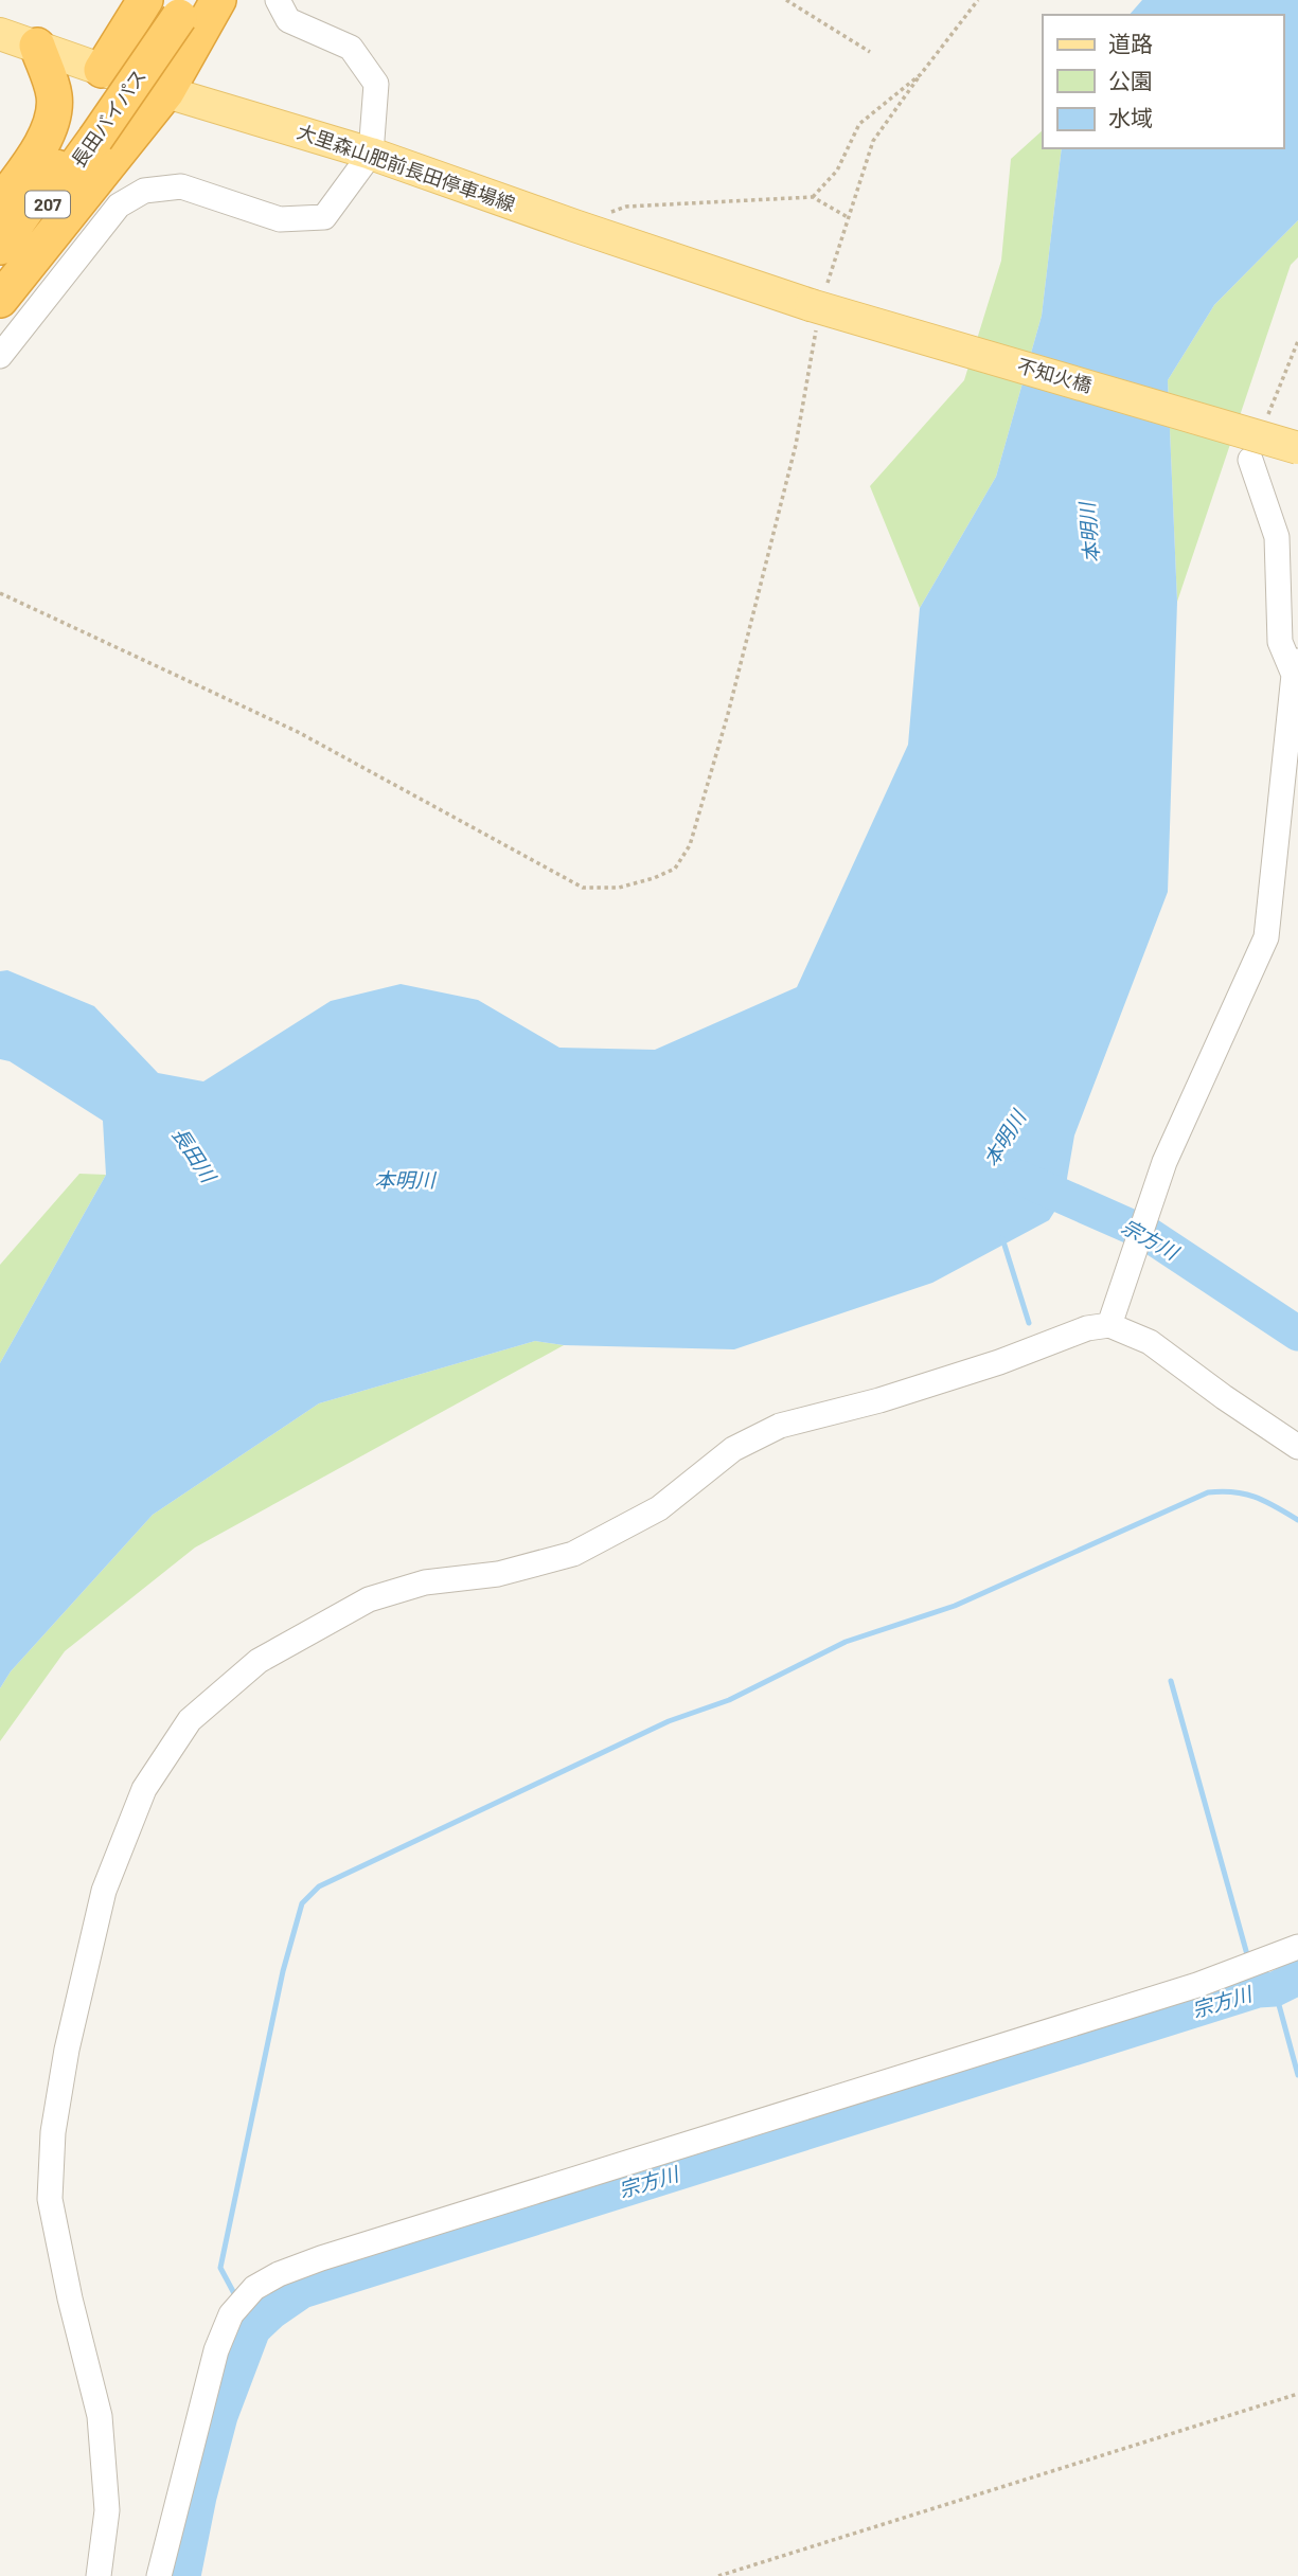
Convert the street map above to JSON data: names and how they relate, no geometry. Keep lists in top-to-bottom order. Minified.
{"streets":{"highway":["長田バイパス","207"],"main road":["大里森山肥前長田停車場線","不知火橋"]},"crossings":[["大里森山肥前長田停車場線","不知火橋"]],"water":["本明川","長田川","宗方川"],"legend":["道路","公園","水域"]}
